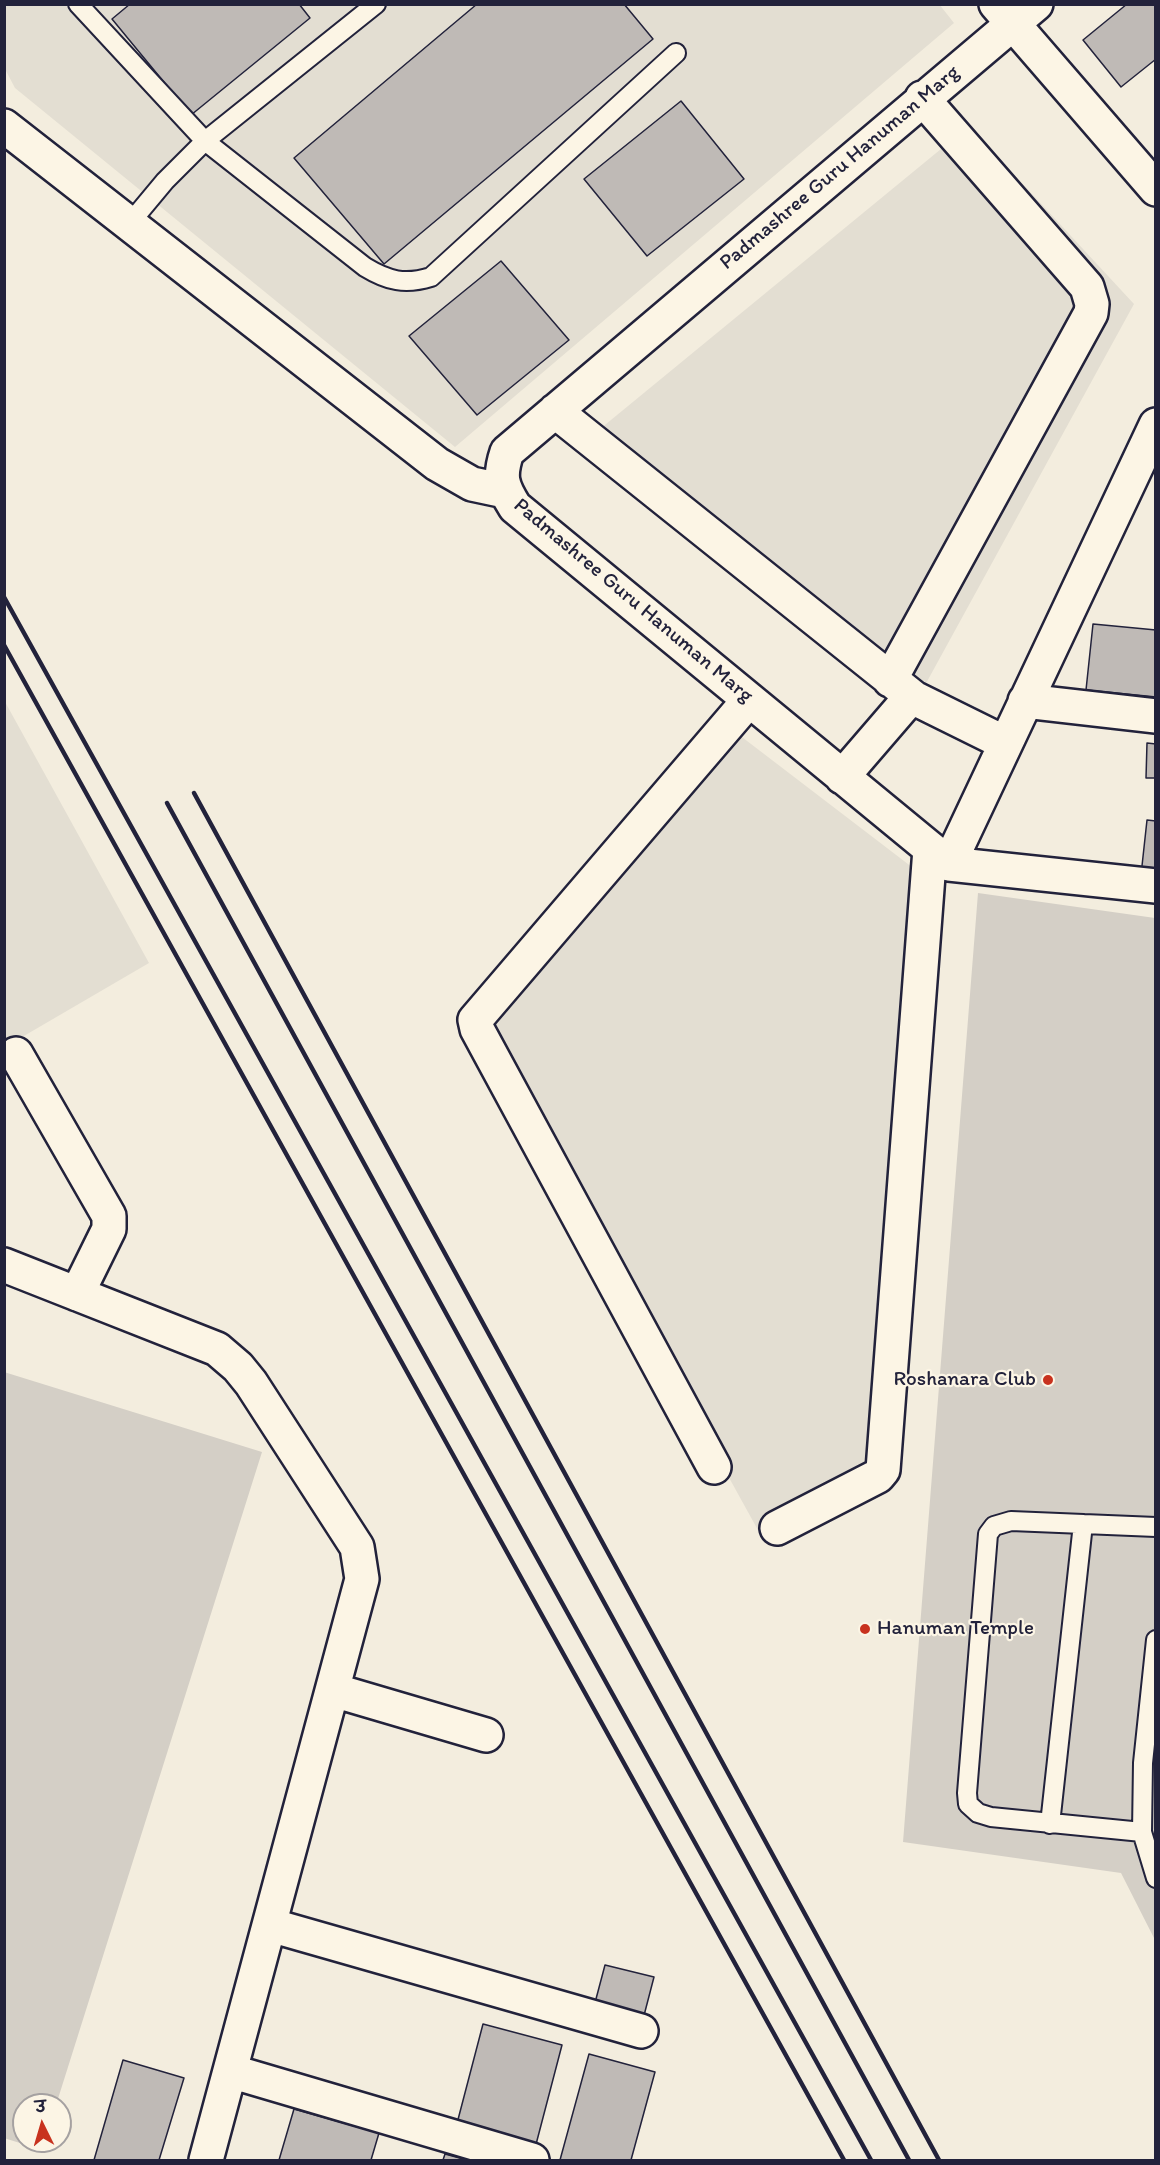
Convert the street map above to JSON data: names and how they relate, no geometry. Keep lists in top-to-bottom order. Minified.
{"streets":{"street":["Padmashree Guru Hanuman Marg"]},"places":["Roshanara Club","Hanuman Temple"],"north":"top"}
